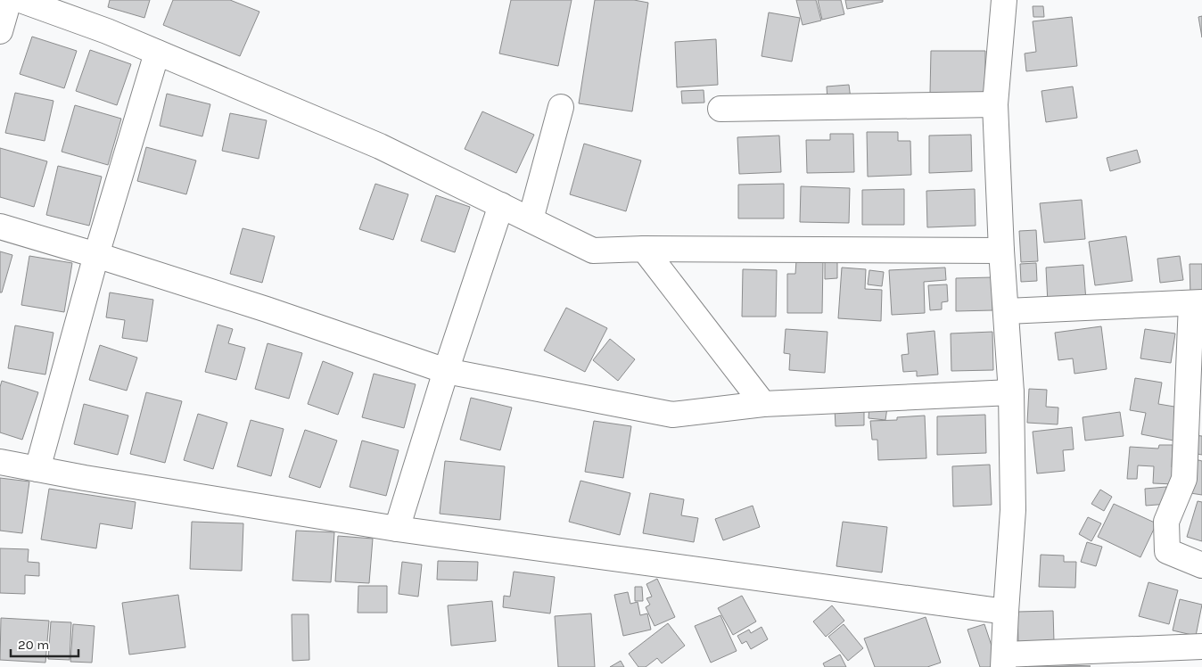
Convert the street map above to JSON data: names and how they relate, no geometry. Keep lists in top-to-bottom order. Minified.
{"scale_bar":"20 m"}
